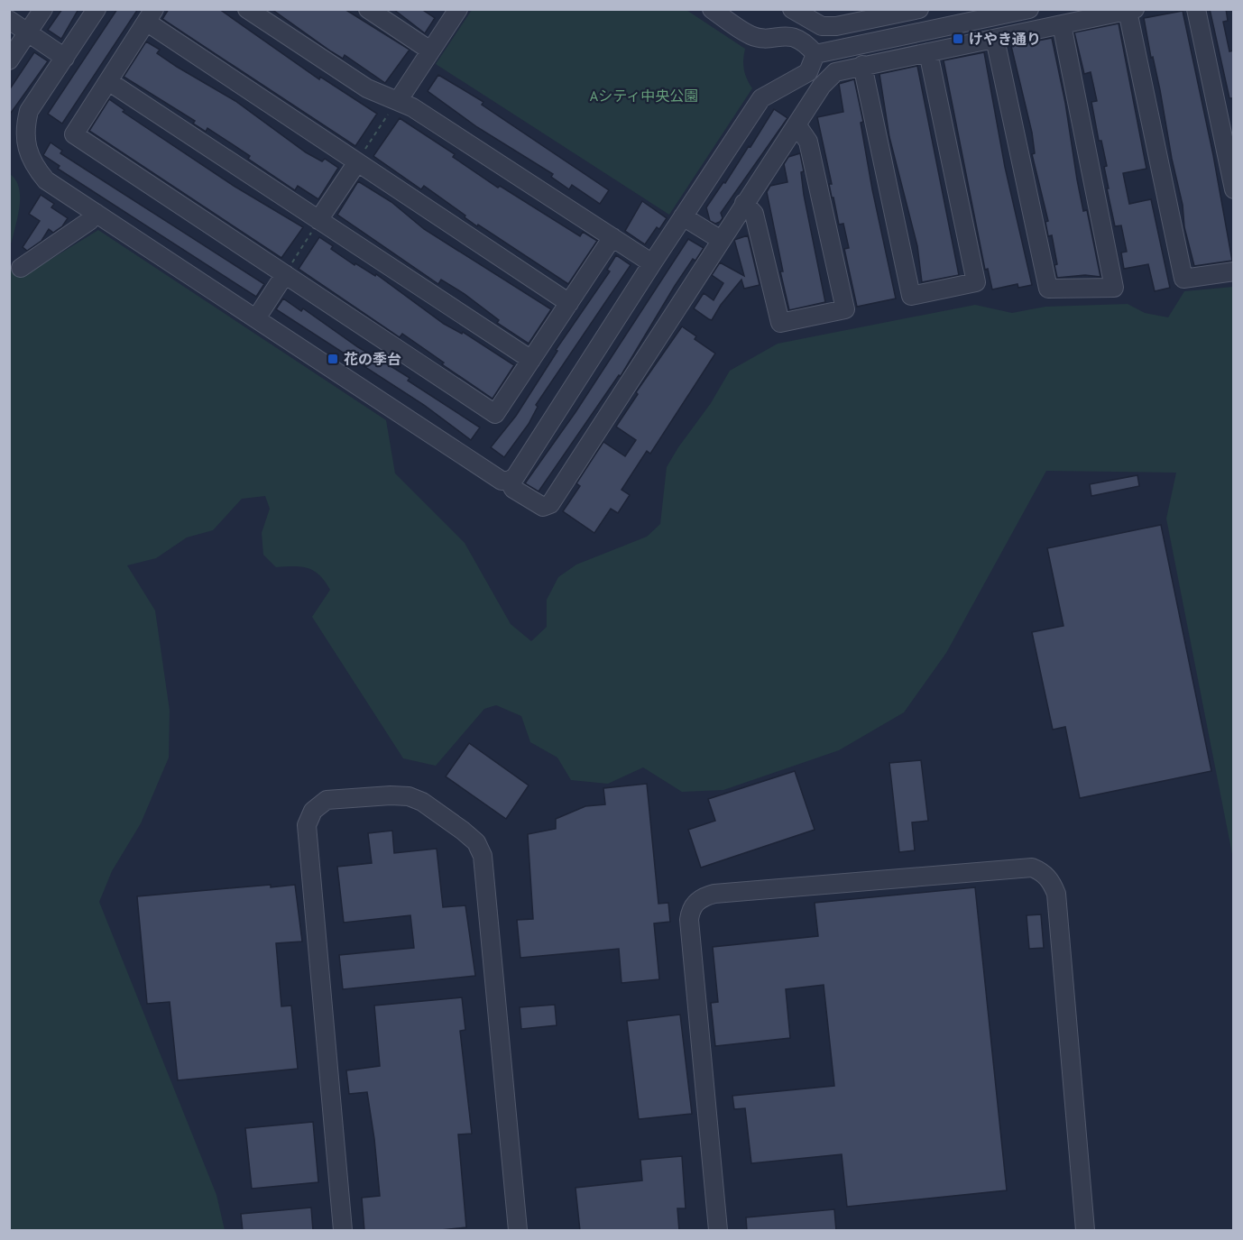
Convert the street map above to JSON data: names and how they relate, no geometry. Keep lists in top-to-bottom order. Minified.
{"parks":["Aシティ中央公園"],"places":{"transit":["けやき通り","花の季台"]}}
